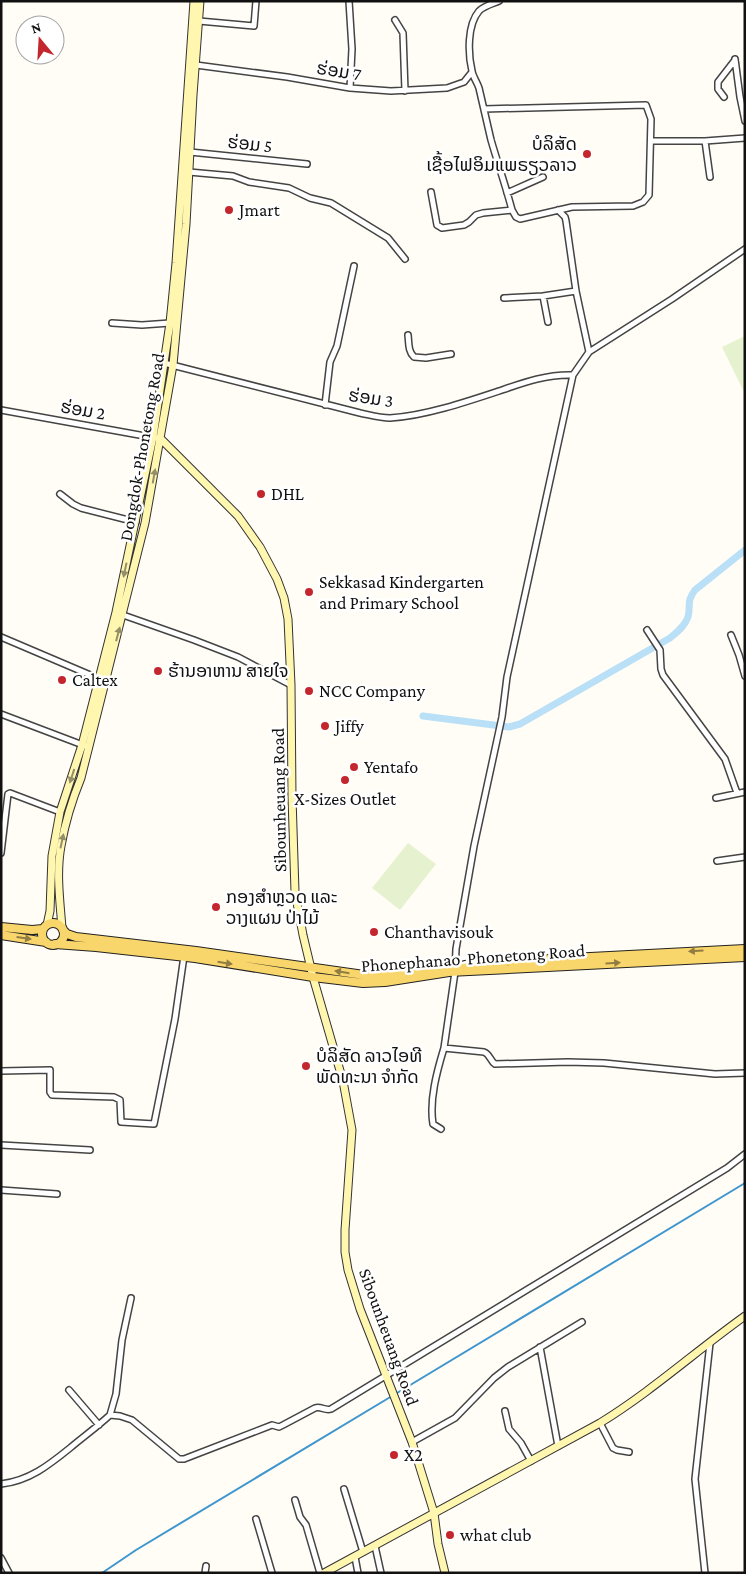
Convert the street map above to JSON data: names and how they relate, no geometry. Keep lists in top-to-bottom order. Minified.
{"streets":{"main road":["Dongdok-Phonetong Road","Sibounheuang Road","Phonephanao-Phonetong Road"],"street":["ຮ່ອມ 7","ຮ່ອມ 5","ຮ່ອມ 3","ຮ່ອມ 2"]},"crossings":[["ຮ່ອມ 7","Dongdok-Phonetong Road"],["ຮ່ອມ 5","Dongdok-Phonetong Road"],["ຮ່ອມ 3","Dongdok-Phonetong Road"],["ຮ່ອມ 2","Dongdok-Phonetong Road"],["ຮ່ອມ 2","Sibounheuang Road"],["Dongdok-Phonetong Road","Sibounheuang Road"],["Sibounheuang Road","Phonephanao-Phonetong Road"]],"places":["ບໍລິສັດ ເຊື້ອໄຟອິມແພຣຽວລາວ","Jmart","DHL","Sekkasad Kindergarten and Primary School","ຮ້ານອາຫານ ສາຍໃຈ","Caltex","NCC Company","Jiffy","Yentafo","X-Sizes Outlet","ກອງສໍາຫຼວດ ແລະ ວາງແຜນ ປ່າໄມ້","Chanthavisouk","ບໍລິສັດ ລາວໄອທີ ພັດທະນາ ຈຳກັດ","X2","what club"],"north":"top"}
